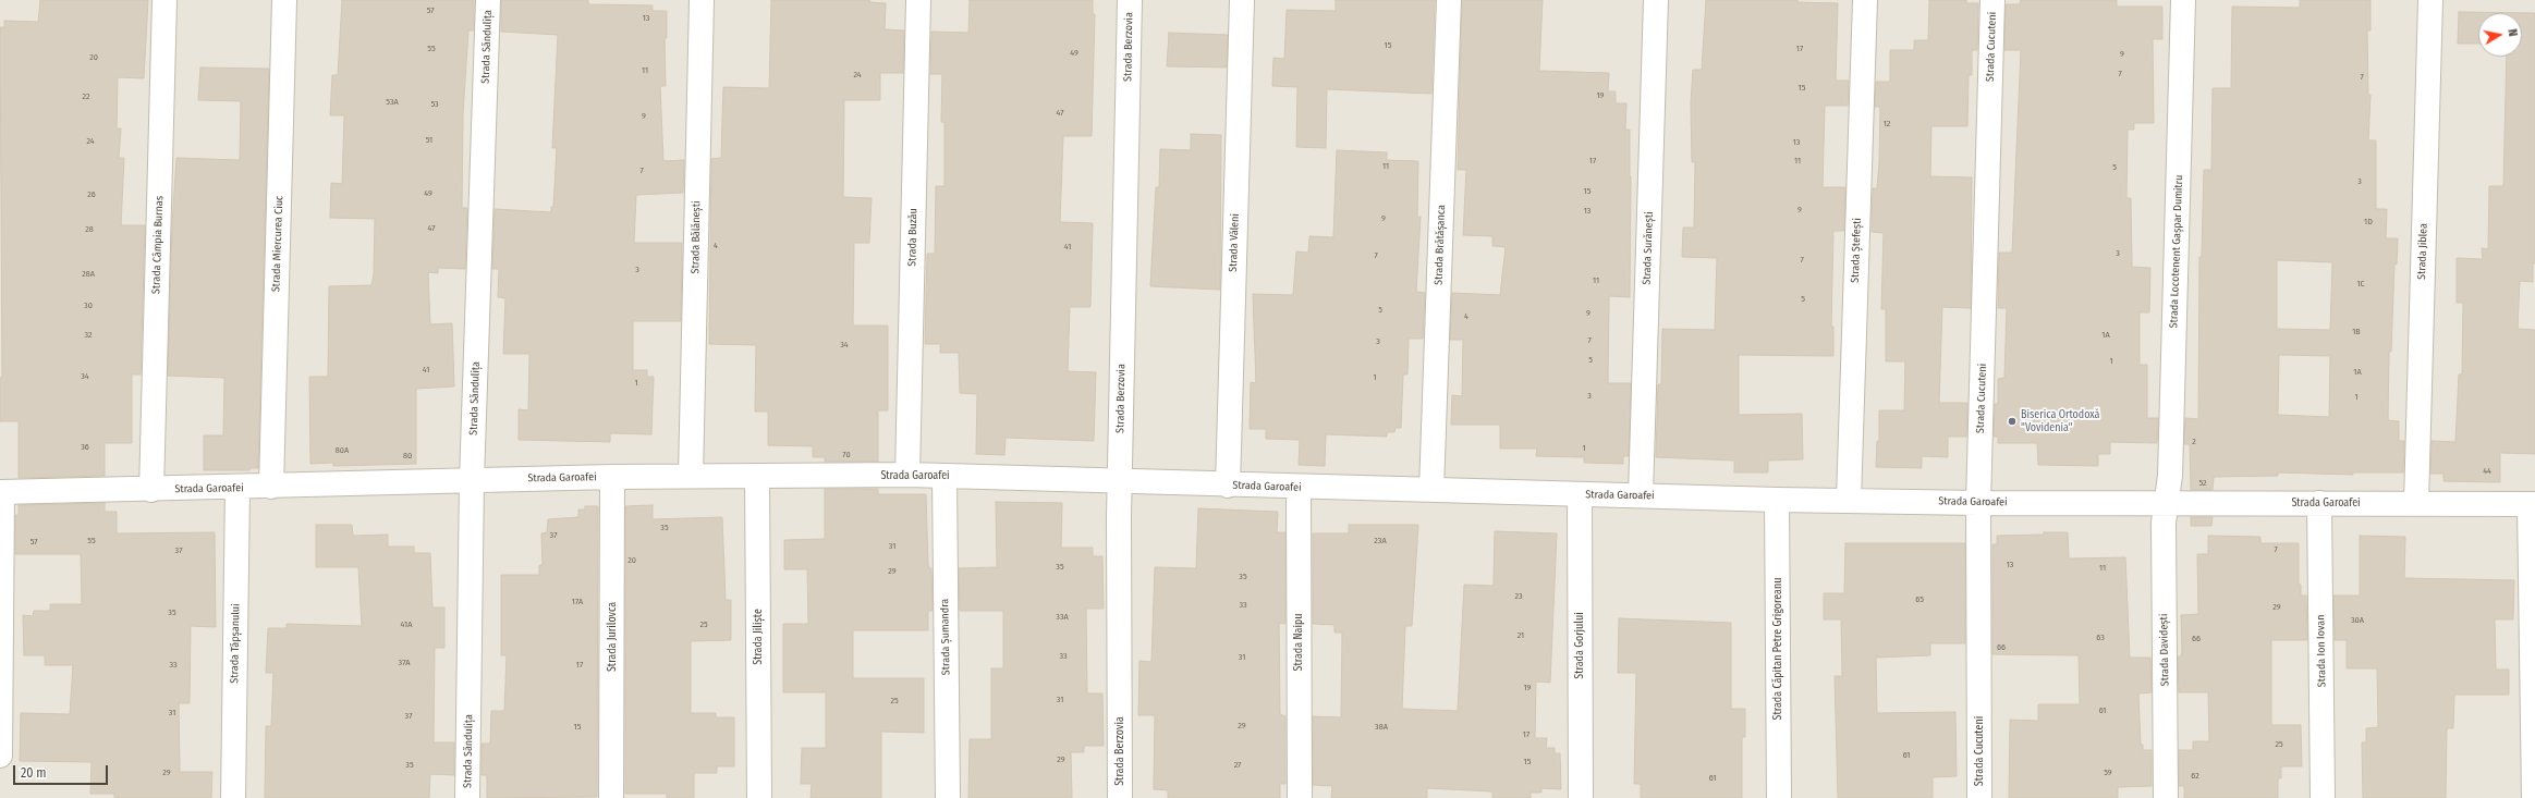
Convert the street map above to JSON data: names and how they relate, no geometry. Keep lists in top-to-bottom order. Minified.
{"streets":{"street":["Strada Săndulița","Strada Berzovia","Strada Cucuteni","Strada Bălănești","Strada Buzău","Strada Văleni","Strada Miercurea Ciuc","Strada Câmpia Burnas","Strada Brătășanca","Strada Surănești","Strada Ștefești","Strada Locotenent Gașpar Dumitru","Strada Jiblea","Strada Garoafei","Strada Jurilovca","Strada Jiliște","Strada Șumandra","Strada Naipu","Strada Tăpșanului","Strada Gorjului","Strada Căpitan Petre Grigoreanu","Strada Davidești","Strada Ion Iovan"]},"crossings":[["Strada Săndulița","Strada Garoafei"],["Strada Berzovia","Strada Garoafei"],["Strada Cucuteni","Strada Garoafei"],["Strada Bălănești","Strada Garoafei"],["Strada Buzău","Strada Garoafei"],["Strada Văleni","Strada Garoafei"],["Strada Miercurea Ciuc","Strada Garoafei"],["Strada Câmpia Burnas","Strada Garoafei"],["Strada Brătășanca","Strada Garoafei"],["Strada Surănești","Strada Garoafei"],["Strada Ștefești","Strada Garoafei"],["Strada Locotenent Gașpar Dumitru","Strada Garoafei"],["Strada Locotenent Gașpar Dumitru","Strada Davidești"],["Strada Jiblea","Strada Garoafei"],["Strada Garoafei","Strada Jurilovca"],["Strada Garoafei","Strada Jiliște"],["Strada Garoafei","Strada Șumandra"],["Strada Garoafei","Strada Naipu"],["Strada Garoafei","Strada Tăpșanului"],["Strada Garoafei","Strada Gorjului"],["Strada Garoafei","Strada Căpitan Petre Grigoreanu"],["Strada Garoafei","Strada Davidești"],["Strada Garoafei","Strada Ion Iovan"]],"places":["Biserica Ortodoxă \"Vovidenia\""],"house_numbers":["57","13","15","55","17","49","9","20","11","7","24","7","15","19","22","53A","53","47","9","12","51","24","13","17","11","11","5","7","3","15","49","26","9","13","9","1D","47","28","4","41","3","7","7","3","28A","11","1C","5","30","5","9","4","1B","32","1A","7","3","34","5","1","41","1A","34","1","1","3","1","2","36","1","80A","70","80","44","52","35","37","55","23A","57","31","7","37","20","13","35","11","29","35","23","65","17A","33","29","35","33A","30A","41A","25","21","63","66","66","33","31","37A","33","17","19","31","25","61","31","37","29","15","38A","17","25","61","29","15","35","27","29","59","62","61"],"scale_bar":"20 m","north":"right"}
